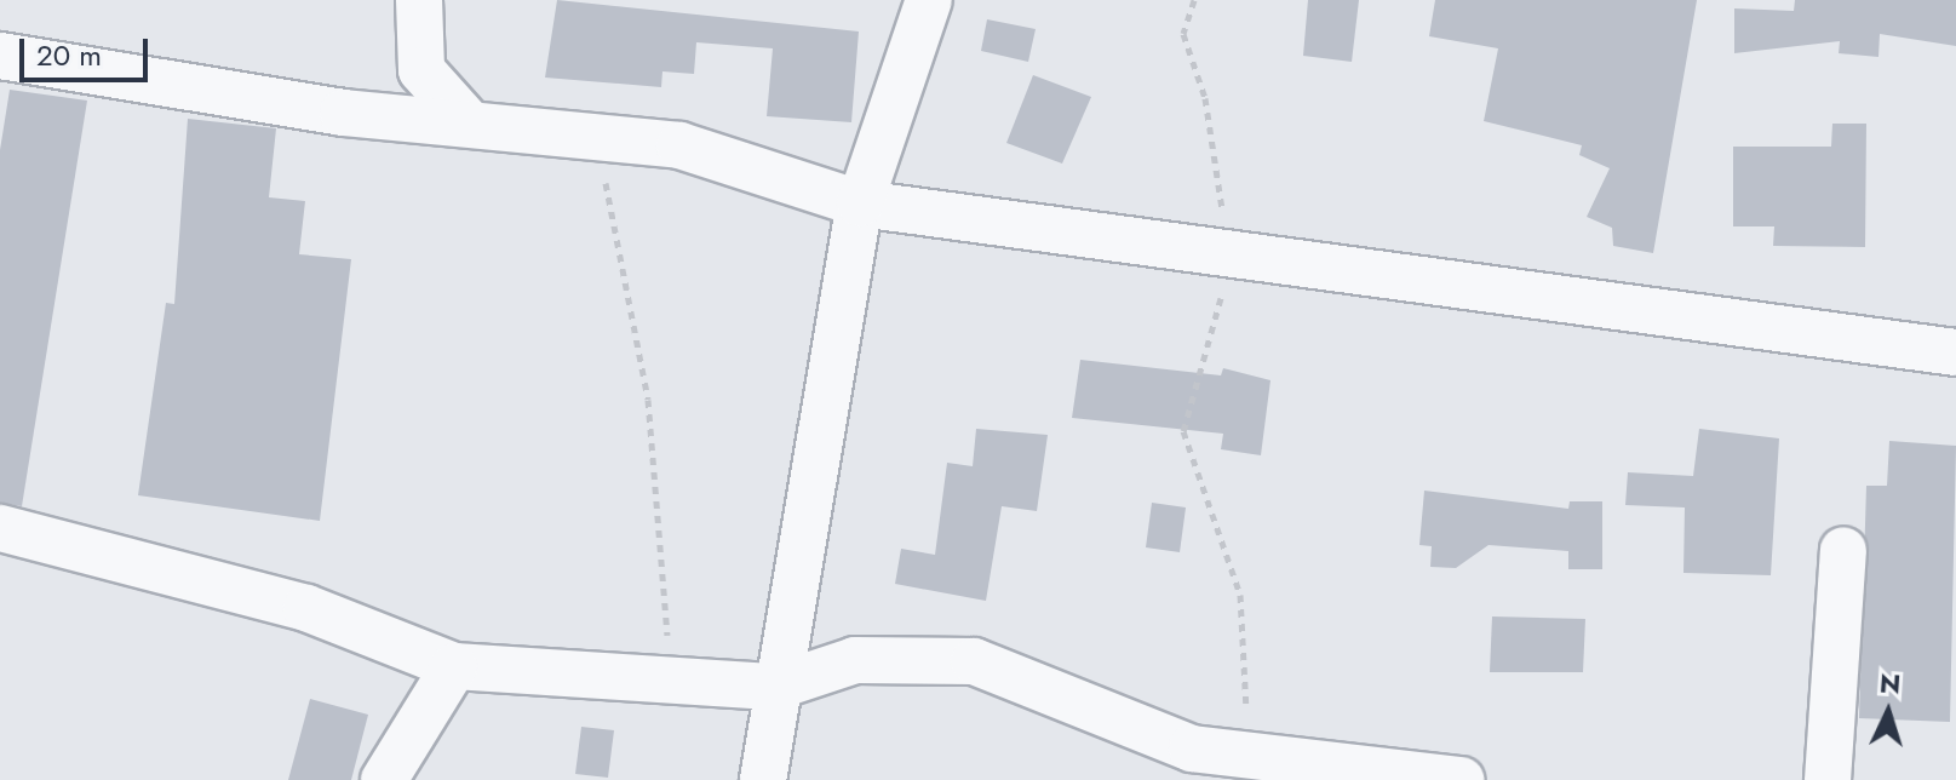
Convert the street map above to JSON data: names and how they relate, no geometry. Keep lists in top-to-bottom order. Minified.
{"scale_bar":"20 m","north":"top"}
